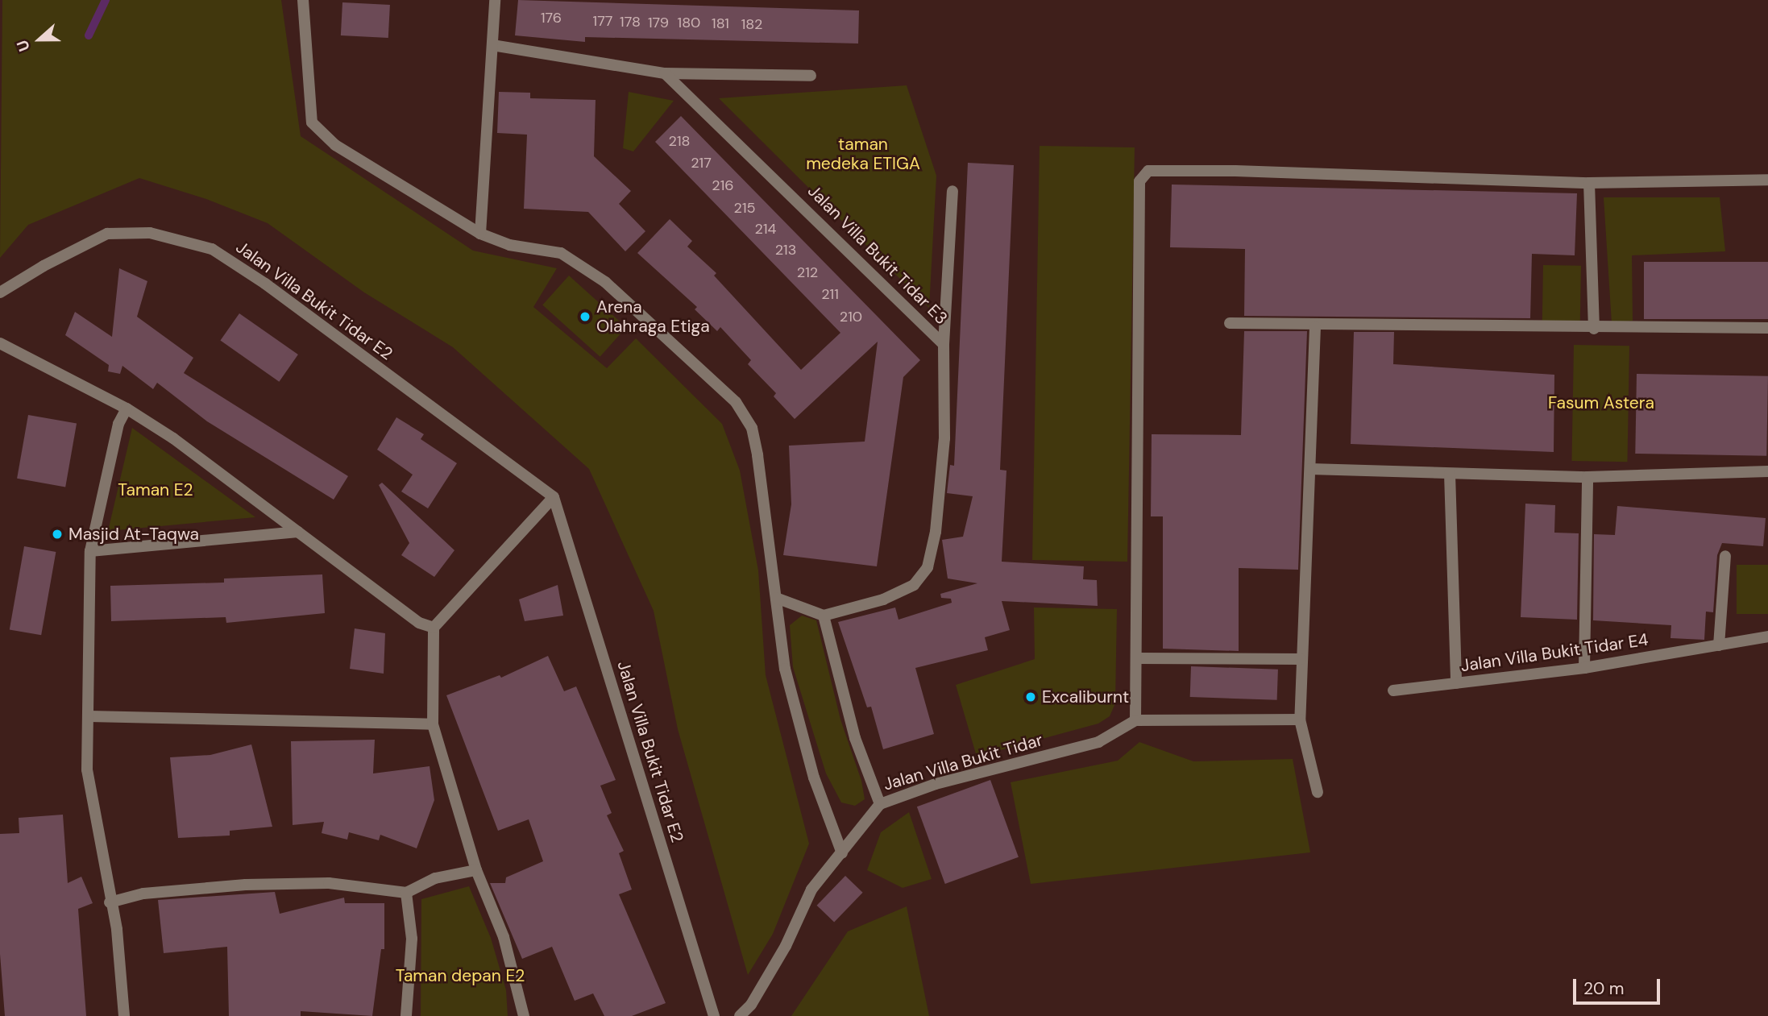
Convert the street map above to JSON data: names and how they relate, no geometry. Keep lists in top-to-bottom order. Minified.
{"streets":{"street":["Jalan Villa Bukit Tidar E3","Jalan Villa Bukit Tidar E2","Jalan Villa Bukit Tidar E4","Jalan Villa Bukit Tidar"]},"parks":["taman medeka ETIGA","Fasum Astera","Taman E2","Taman depan E2"],"places":["Arena Olahraga Etiga","Masjid At-Taqwa","Excaliburnt"],"house_numbers":["176","177","178","179","180","181","182","218","217","216","215","214","213","212","211","210"],"scale_bar":"20 m","north":"left"}
